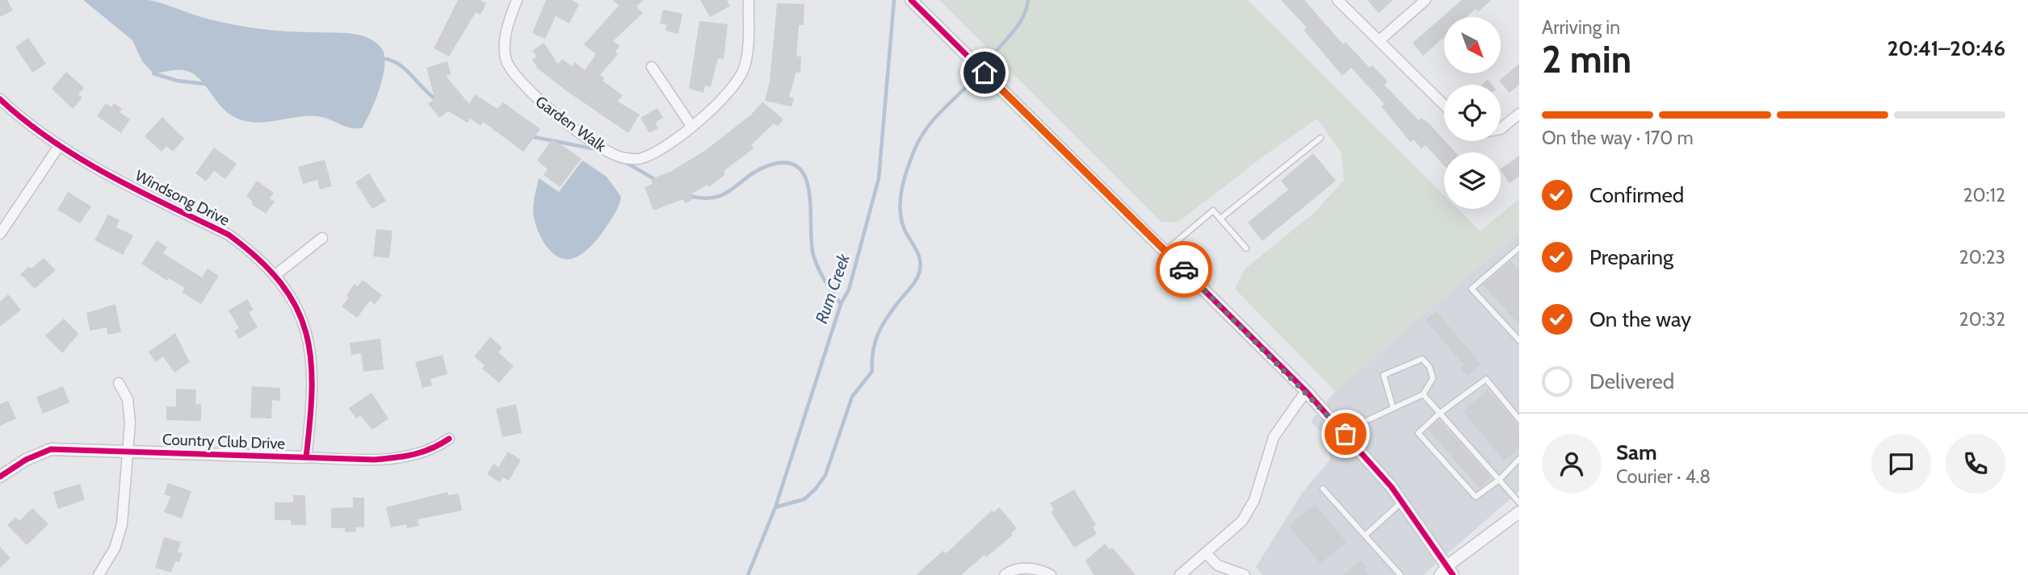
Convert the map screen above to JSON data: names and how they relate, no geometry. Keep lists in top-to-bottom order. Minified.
{"streets":{"street":["Garden Walk","Windsong Drive","Country Club Drive"]},"crossings":[["Windsong Drive","Country Club Drive"]],"water":["Rum Creek"],"north":"bottom right","page":{"heading":["2 min","Arriving in","20:41–20:46"],"panel":["Sam","Courier · 4.8"],"bar":"On the way · 170 m","list":[["Confirmed","20:12"],["Preparing","20:23"],["On the way","20:32"],"Delivered"]}}
